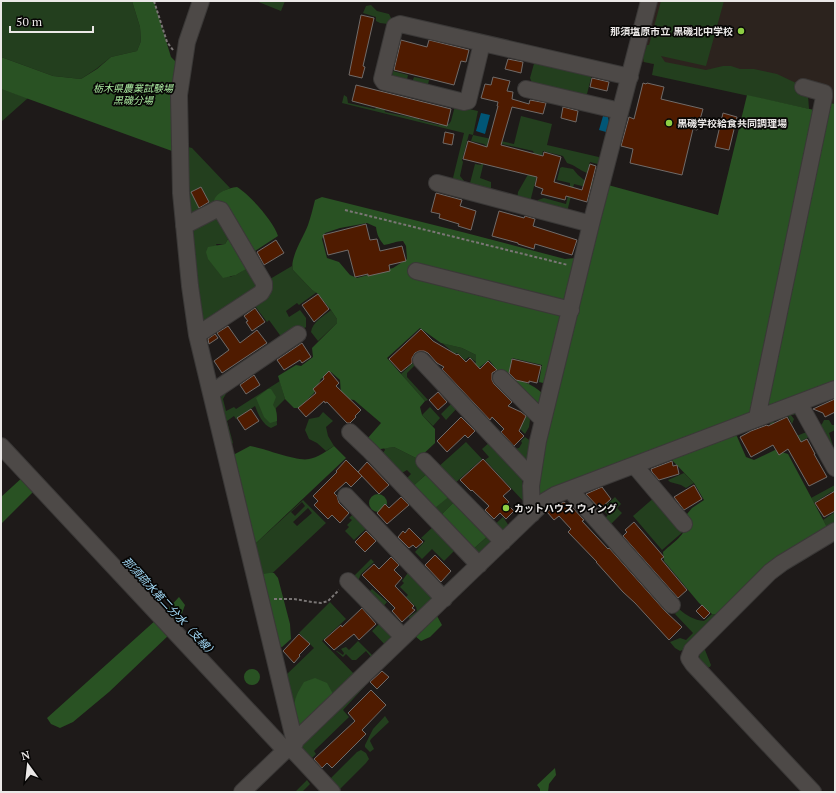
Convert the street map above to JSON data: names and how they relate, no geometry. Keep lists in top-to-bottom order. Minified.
{"water":["那須疏水第二分水（支線）"],"parks":["栃木県農業試験場 黒磯分場"],"places":["那須塩原市立 黒磯北中学校","黒磯学校給食共同調理場","カットハウス ウィング"],"scale_bar":"50 m","north":"top"}
